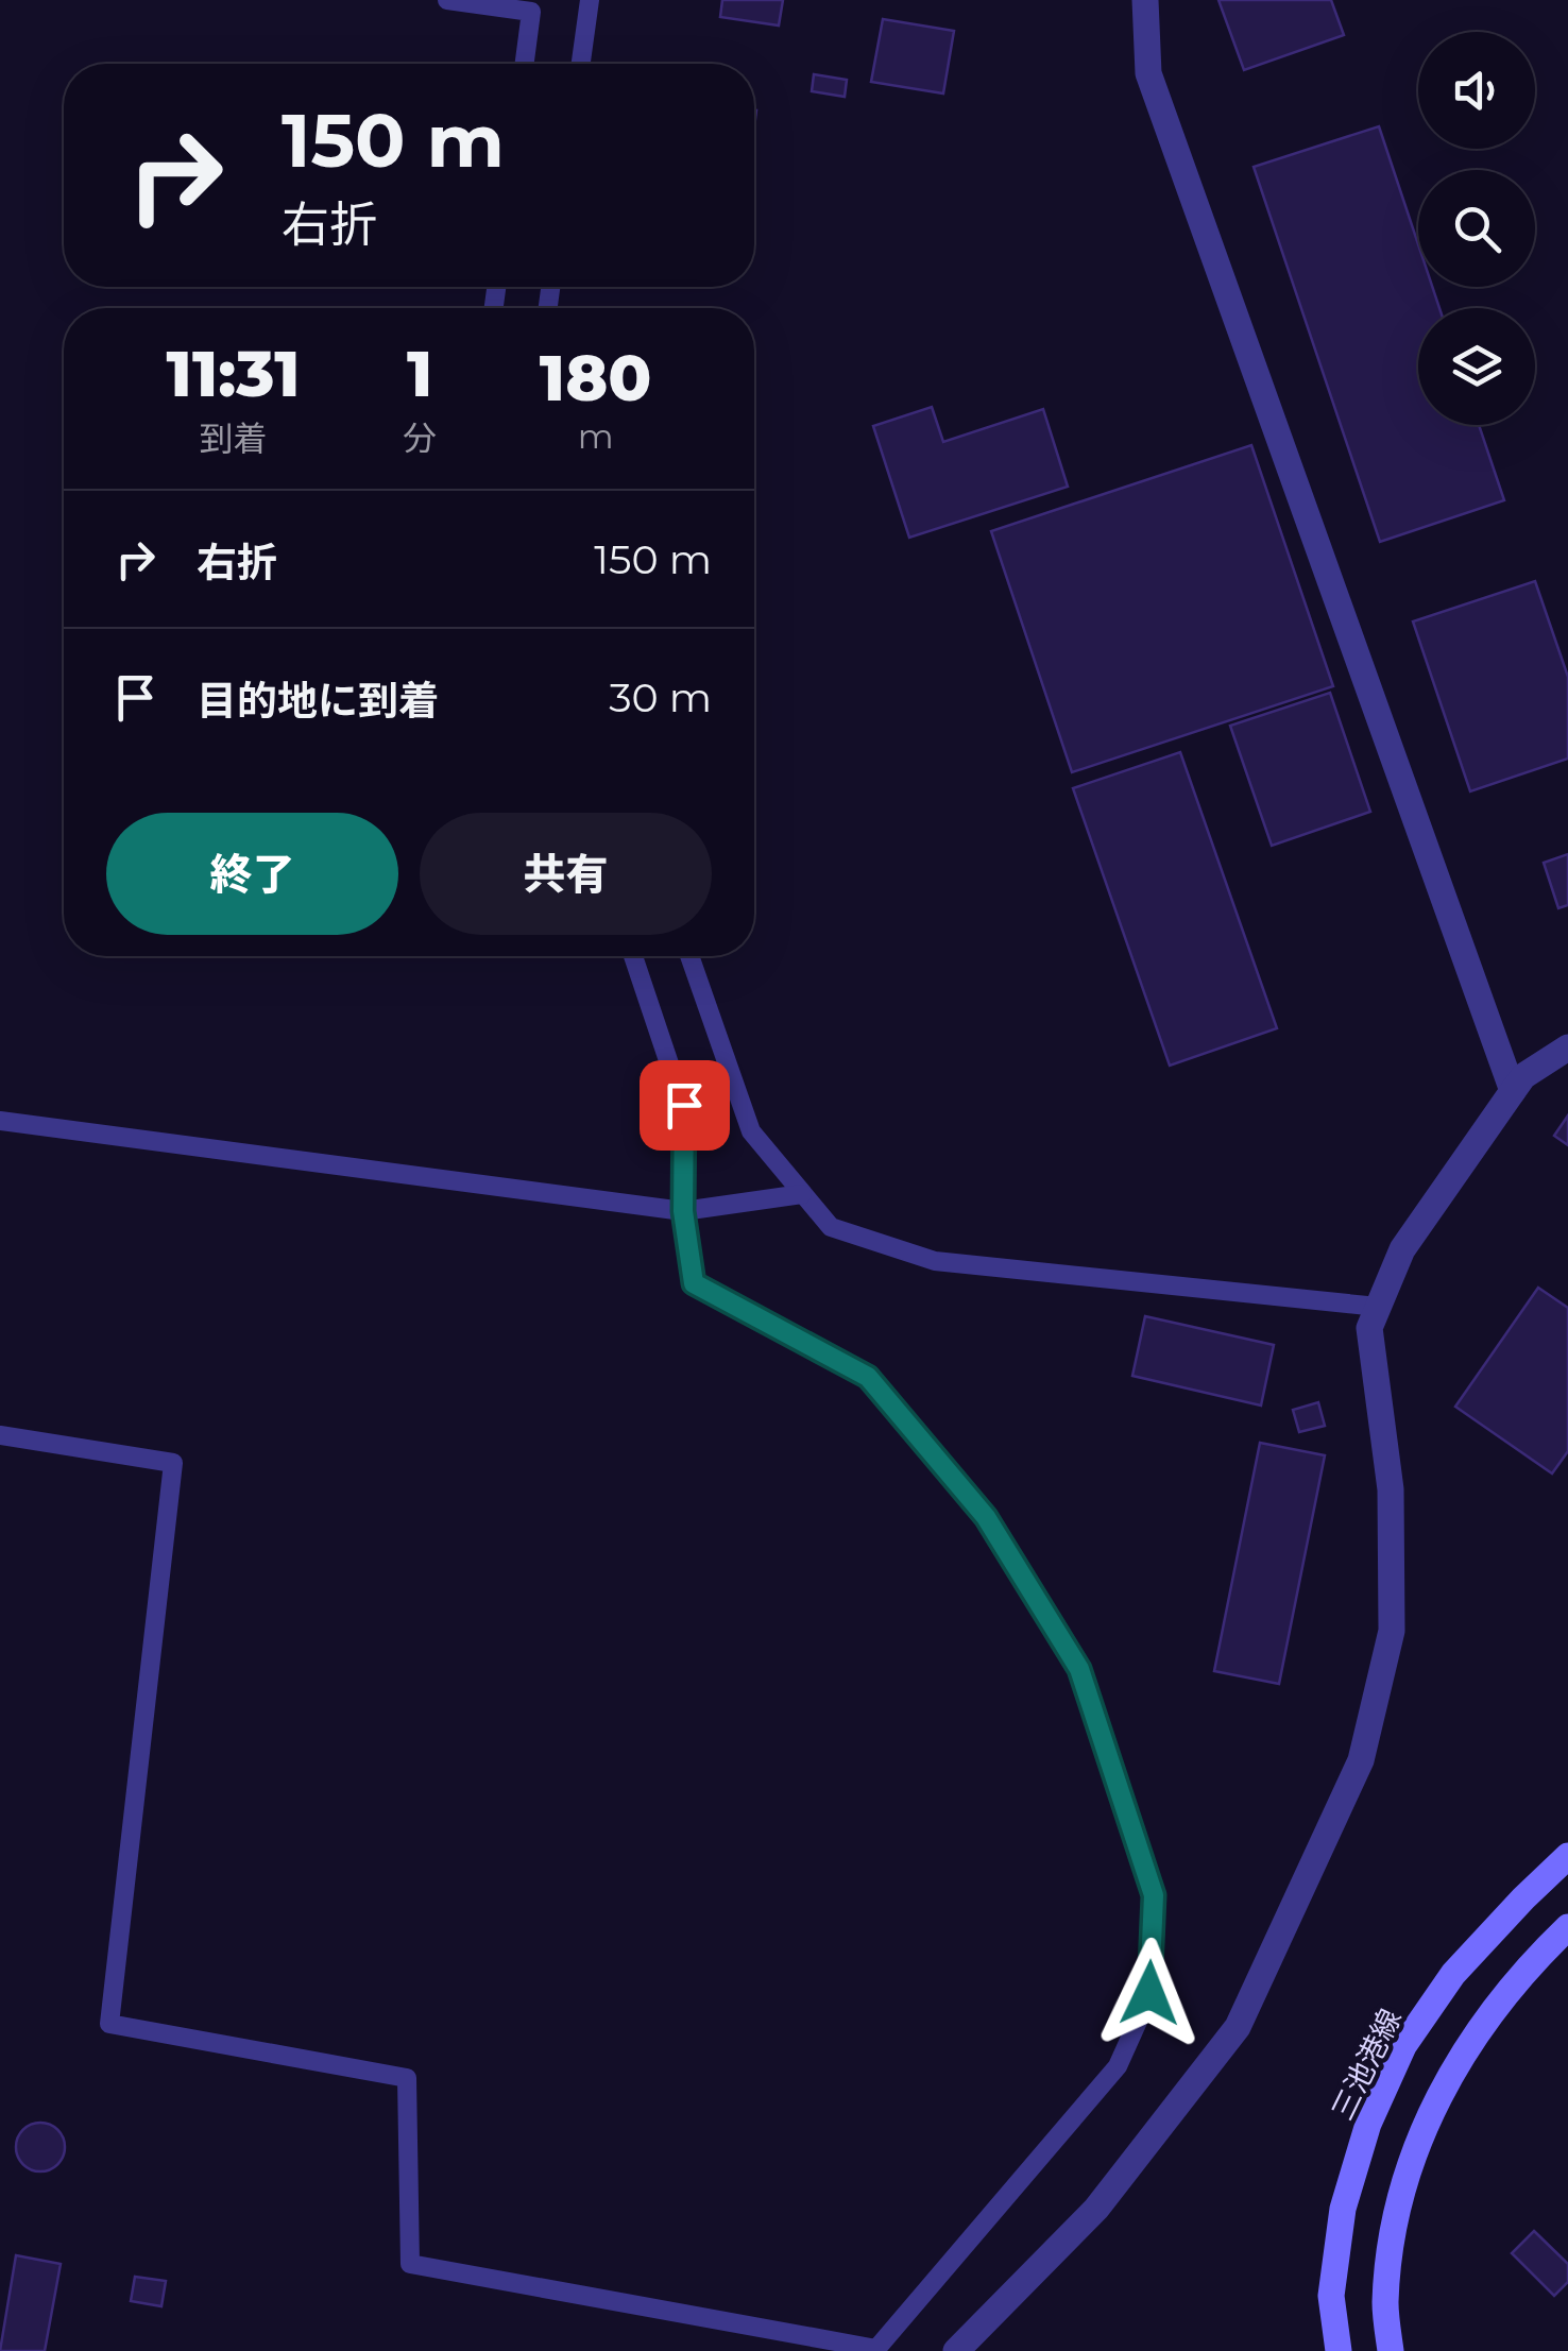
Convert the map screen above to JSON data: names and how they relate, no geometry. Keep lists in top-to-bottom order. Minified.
{"streets":{"main road":["三池港線"]},"page":{"turn":["150 m","右折"],"eta":["11:31","到着","1","分","180","m"],"list":[{"name":"右折","value":"150 m"},{"name":"目的地に到着","value":"30 m"}],"buttons":["終了","共有"]}}
